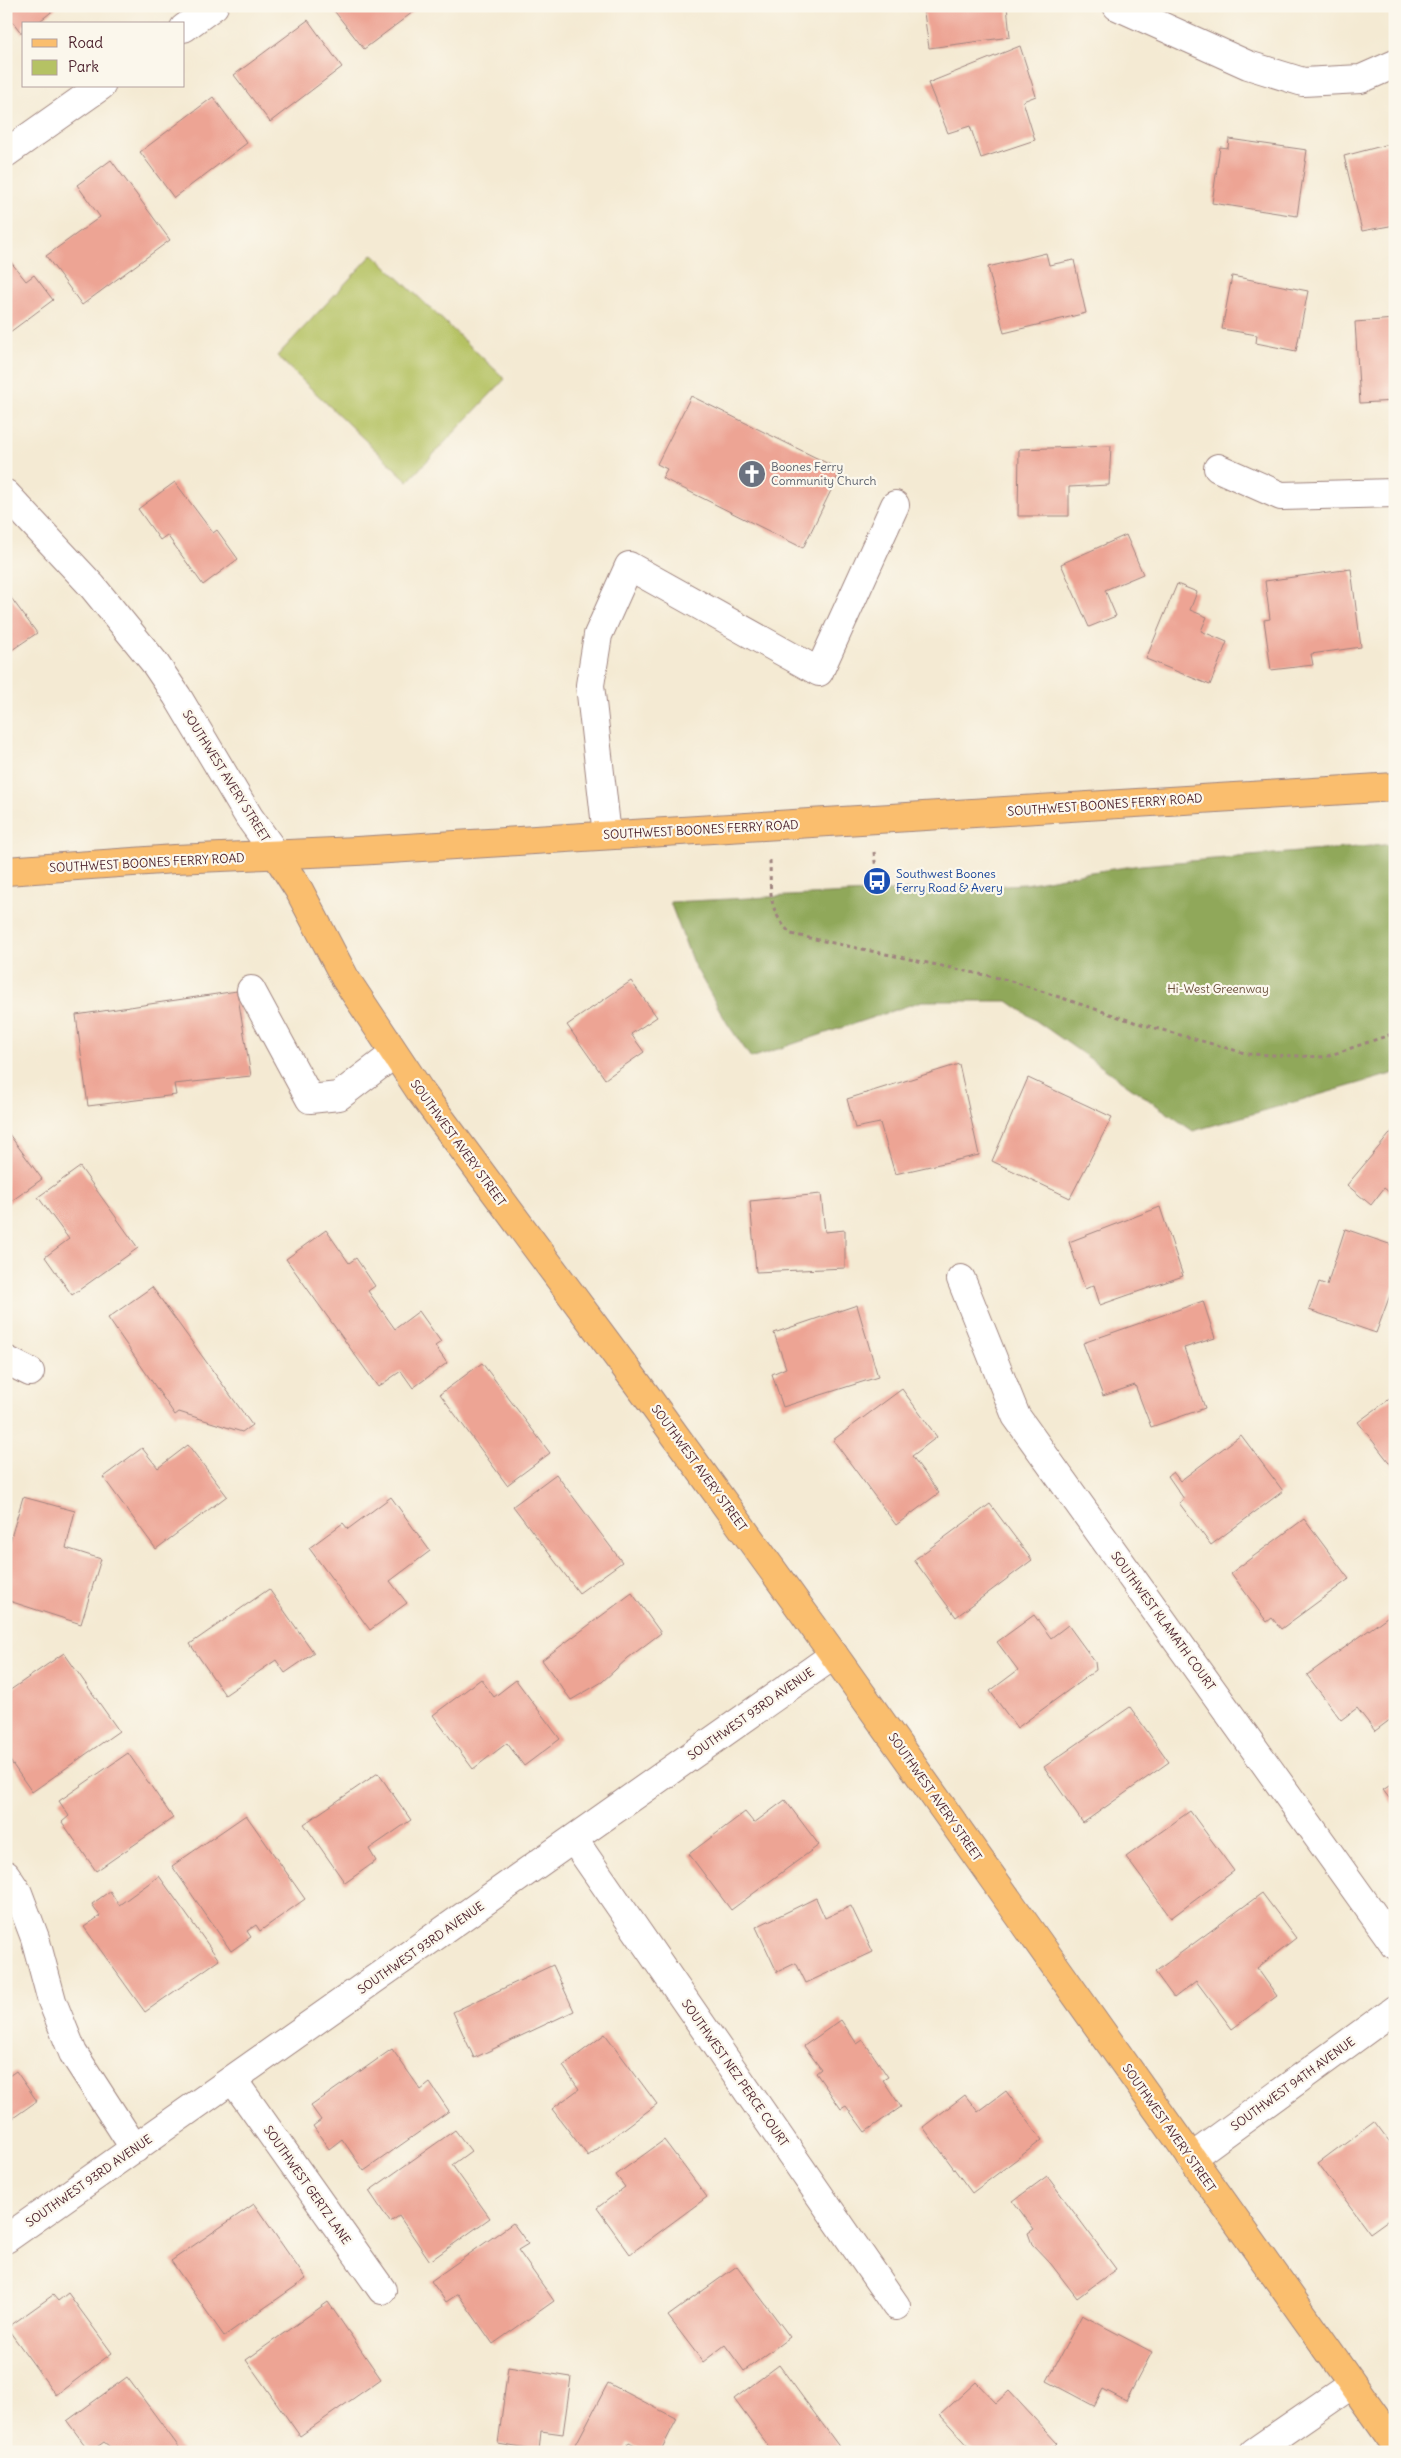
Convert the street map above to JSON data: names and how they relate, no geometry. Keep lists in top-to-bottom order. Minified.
{"streets":{"main road":["SOUTHWEST AVERY STREET","SOUTHWEST BOONES FERRY ROAD"],"street":["SOUTHWEST KLAMATH COURT","SOUTHWEST 93RD AVENUE","SOUTHWEST NEZ PERCE COURT","SOUTHWEST 94TH AVENUE","SOUTHWEST GERTZ LANE"]},"crossings":[["SOUTHWEST AVERY STREET","SOUTHWEST BOONES FERRY ROAD"],["SOUTHWEST AVERY STREET","SOUTHWEST 93RD AVENUE"],["SOUTHWEST AVERY STREET","SOUTHWEST 94TH AVENUE"],["SOUTHWEST 93RD AVENUE","SOUTHWEST NEZ PERCE COURT"],["SOUTHWEST 93RD AVENUE","SOUTHWEST GERTZ LANE"]],"parks":["Hi-West Greenway"],"places":{"church":["Boones Ferry Community Church"],"bus stop":["Southwest Boones Ferry Road & Avery"]},"legend":["Road","Park"]}
